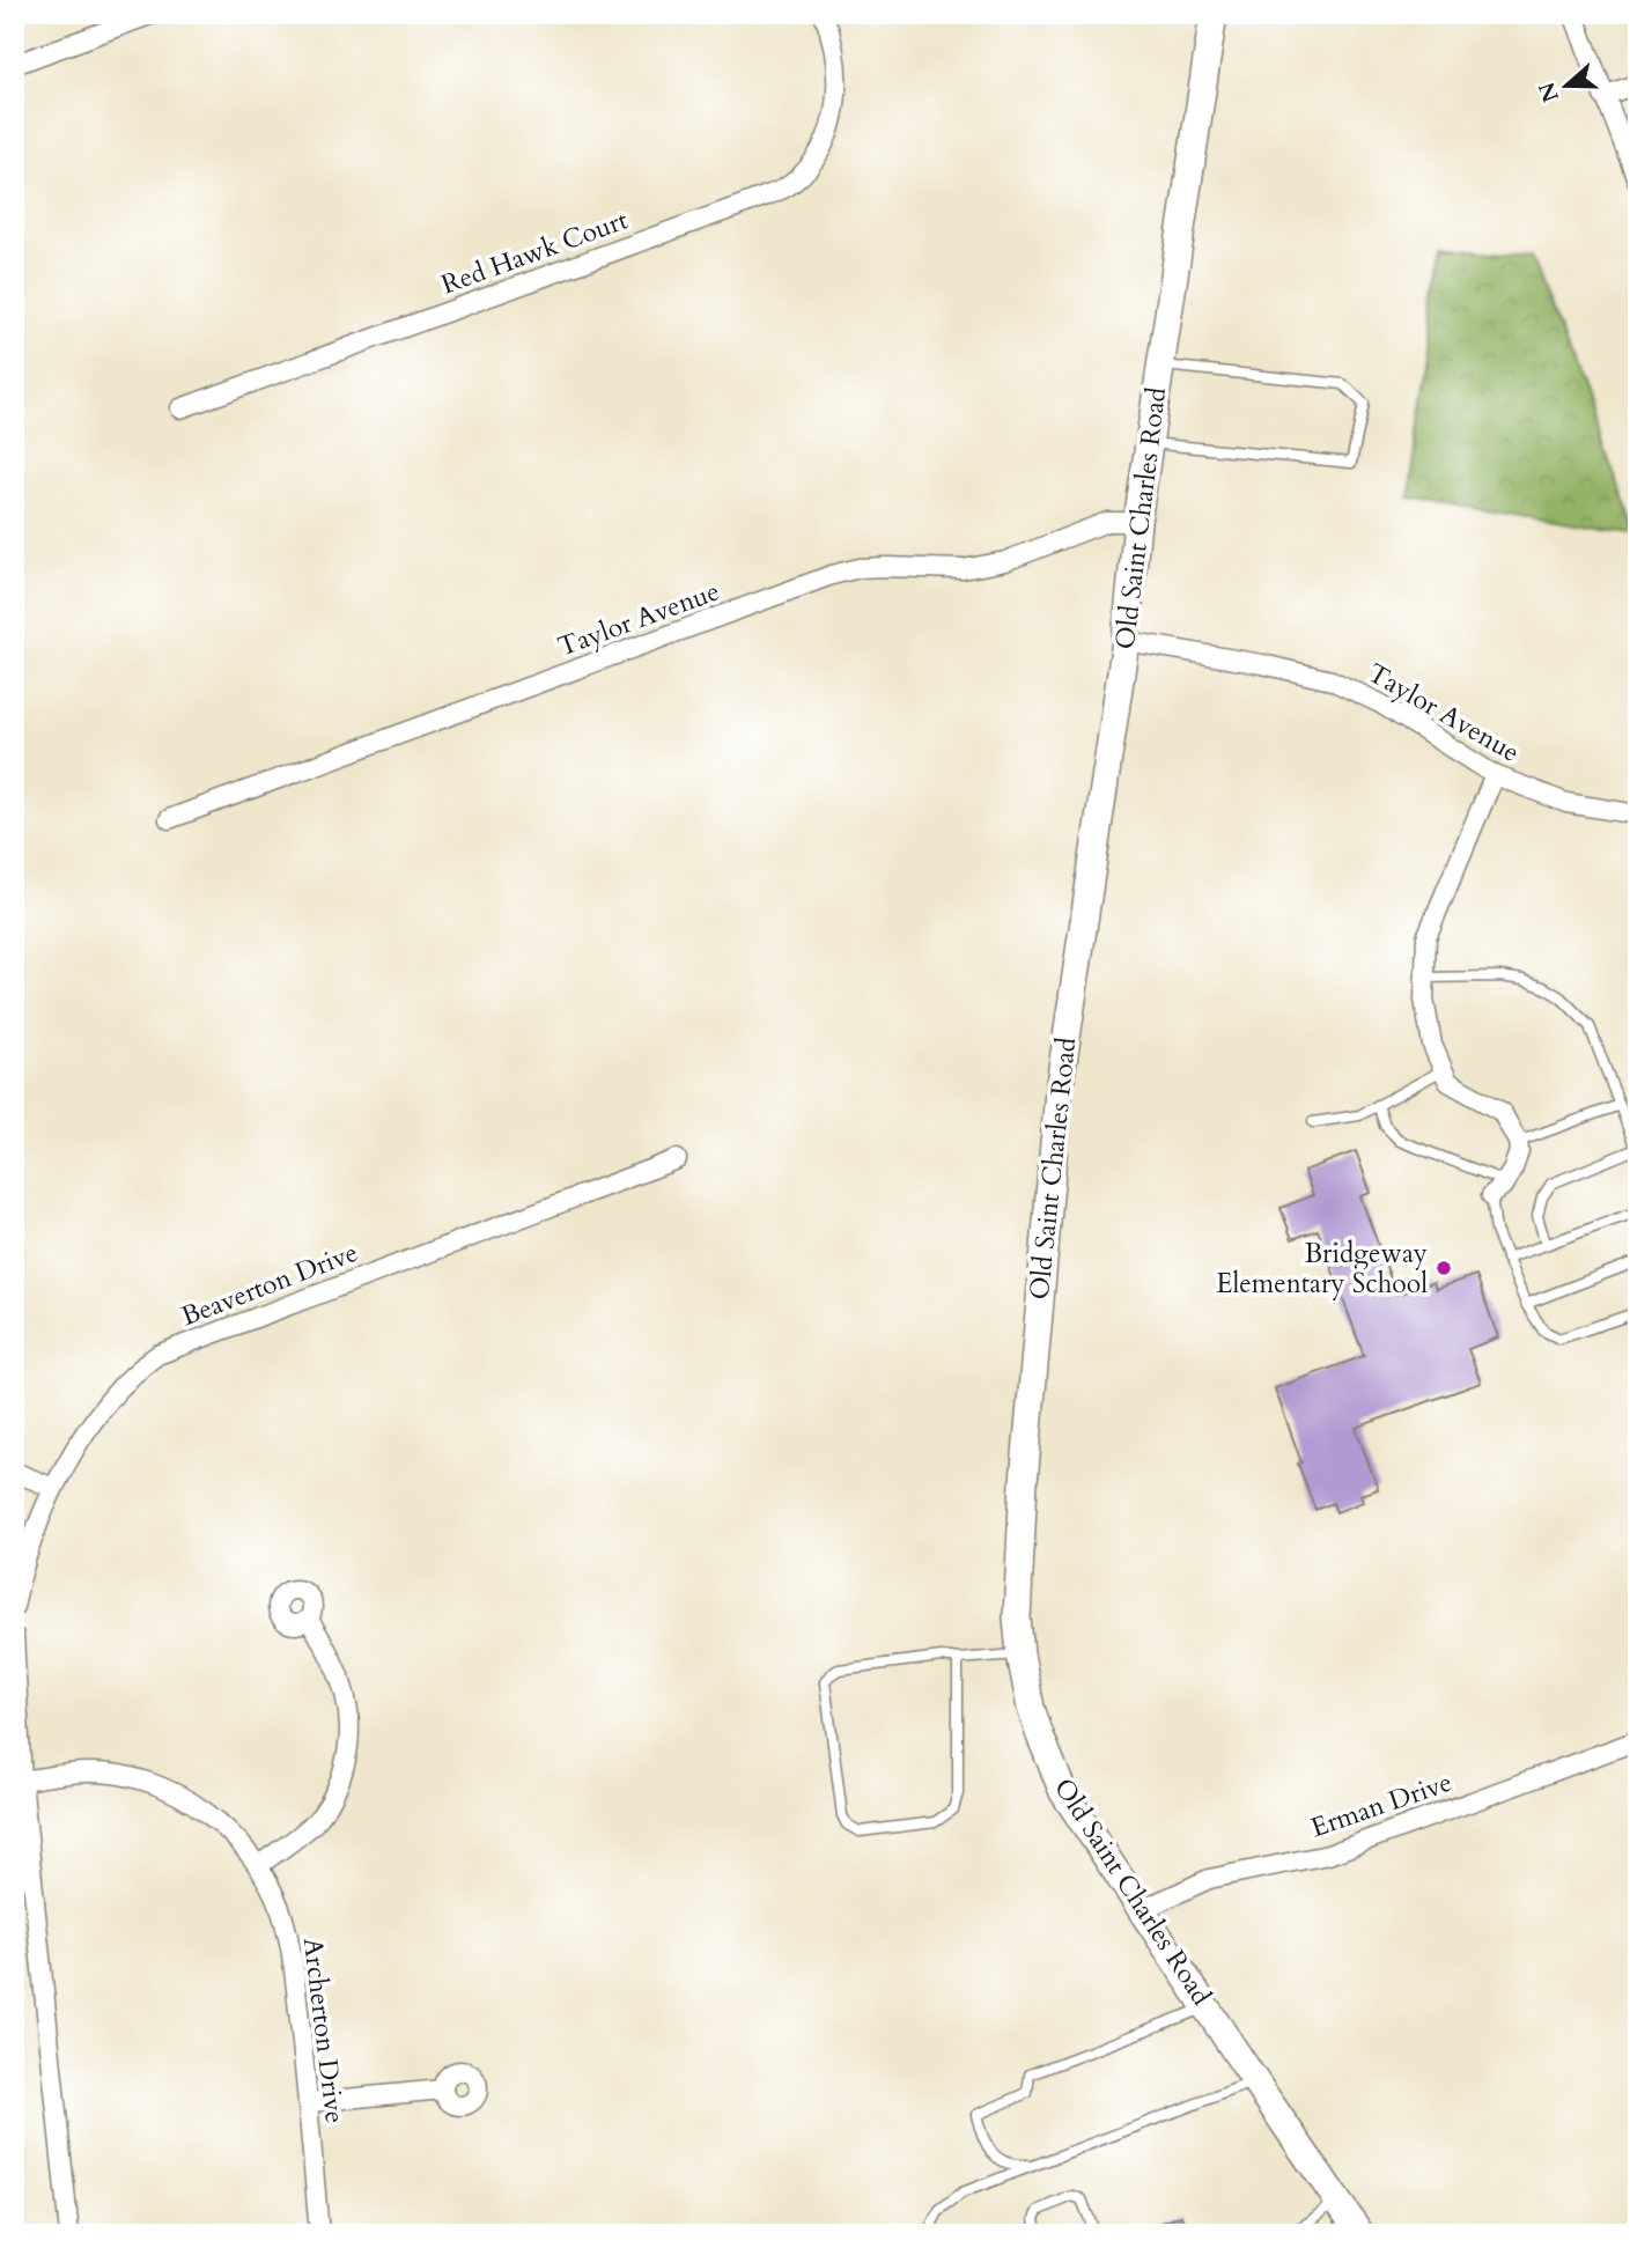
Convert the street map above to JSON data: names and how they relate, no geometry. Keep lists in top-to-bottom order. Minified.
{"streets":{"street":["Red Hawk Court","Old Saint Charles Road","Taylor Avenue","Beaverton Drive","Erman Drive","Archerton Drive"]},"crossings":[["Old Saint Charles Road","Taylor Avenue"],["Old Saint Charles Road","Erman Drive"]],"places":["Bridgeway Elementary School"],"north":"left"}
